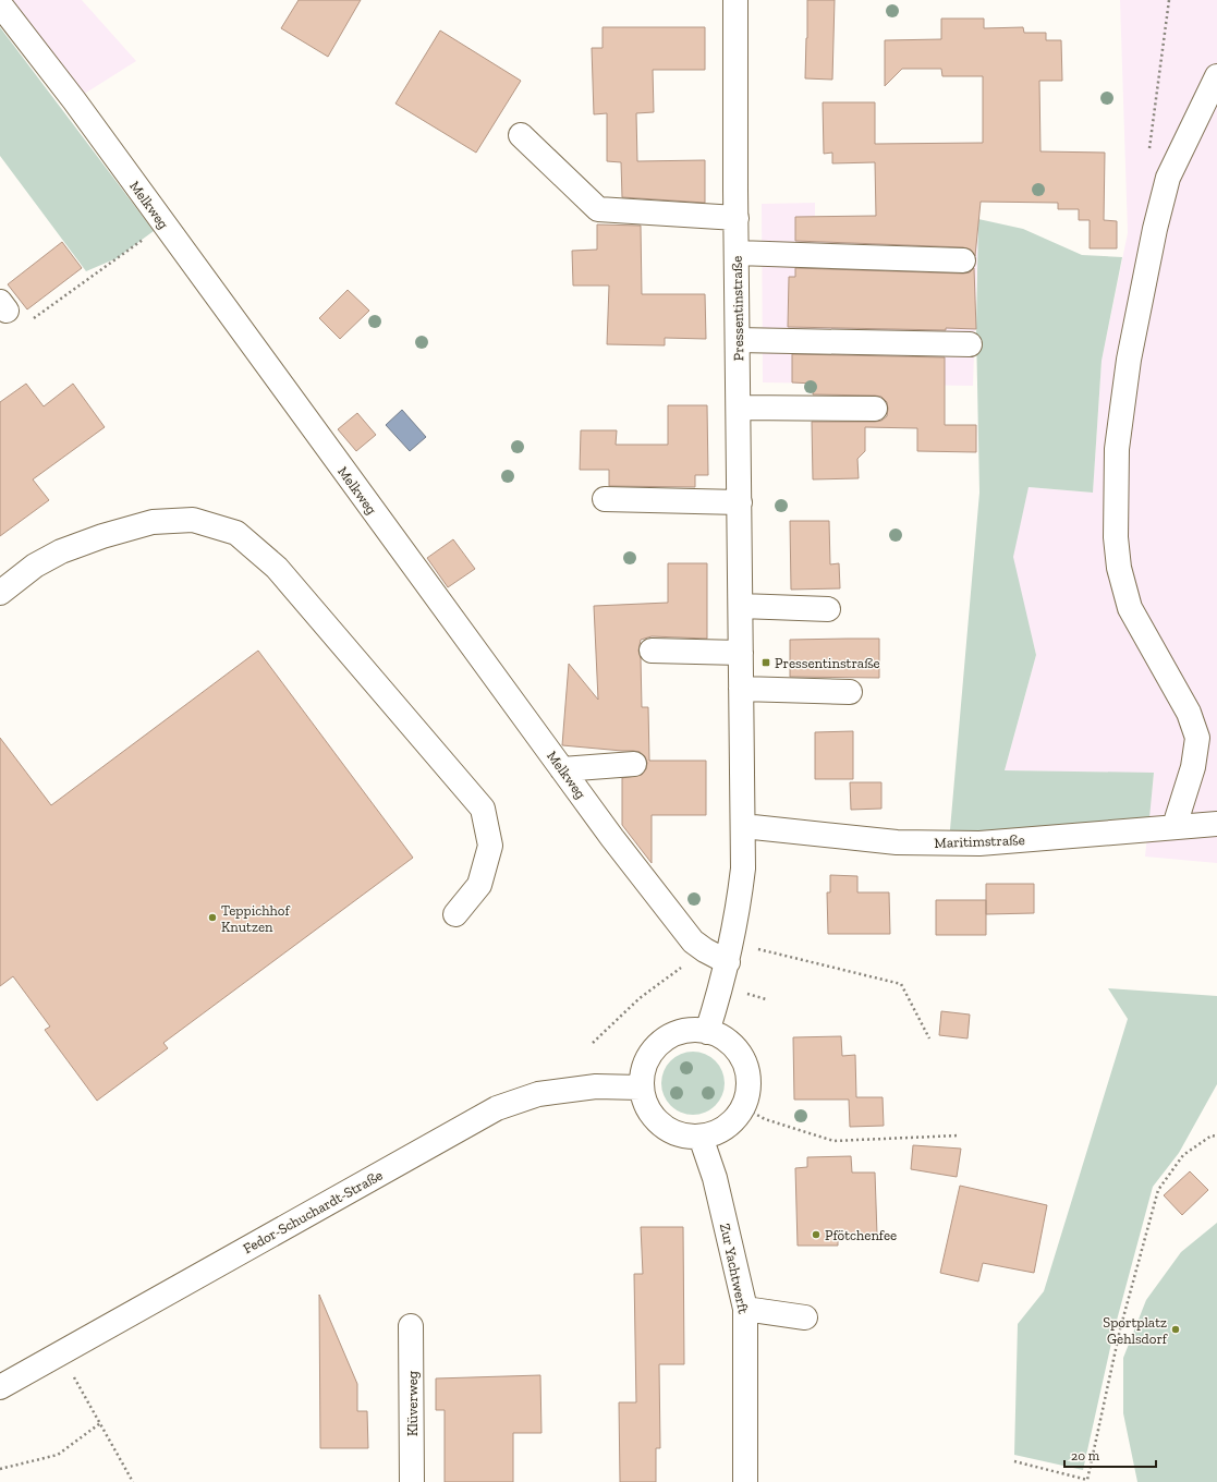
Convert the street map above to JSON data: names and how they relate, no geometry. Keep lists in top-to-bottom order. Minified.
{"streets":{"street":["Melkweg","Pressentinstraße","Maritimstraße","Fedor-Schuchardt-Straße","Zur Yachtwerft","Klüverweg"]},"crossings":[["Melkweg","Pressentinstraße"],["Pressentinstraße","Maritimstraße"],["Pressentinstraße","Fedor-Schuchardt-Straße"],["Pressentinstraße","Zur Yachtwerft"],["Fedor-Schuchardt-Straße","Zur Yachtwerft"]],"places":{"transit":["Pressentinstraße"],"other":["Teppichhof Knutzen","Pfötchenfee","Sportplatz Gehlsdorf"]},"scale_bar":"20 m"}
